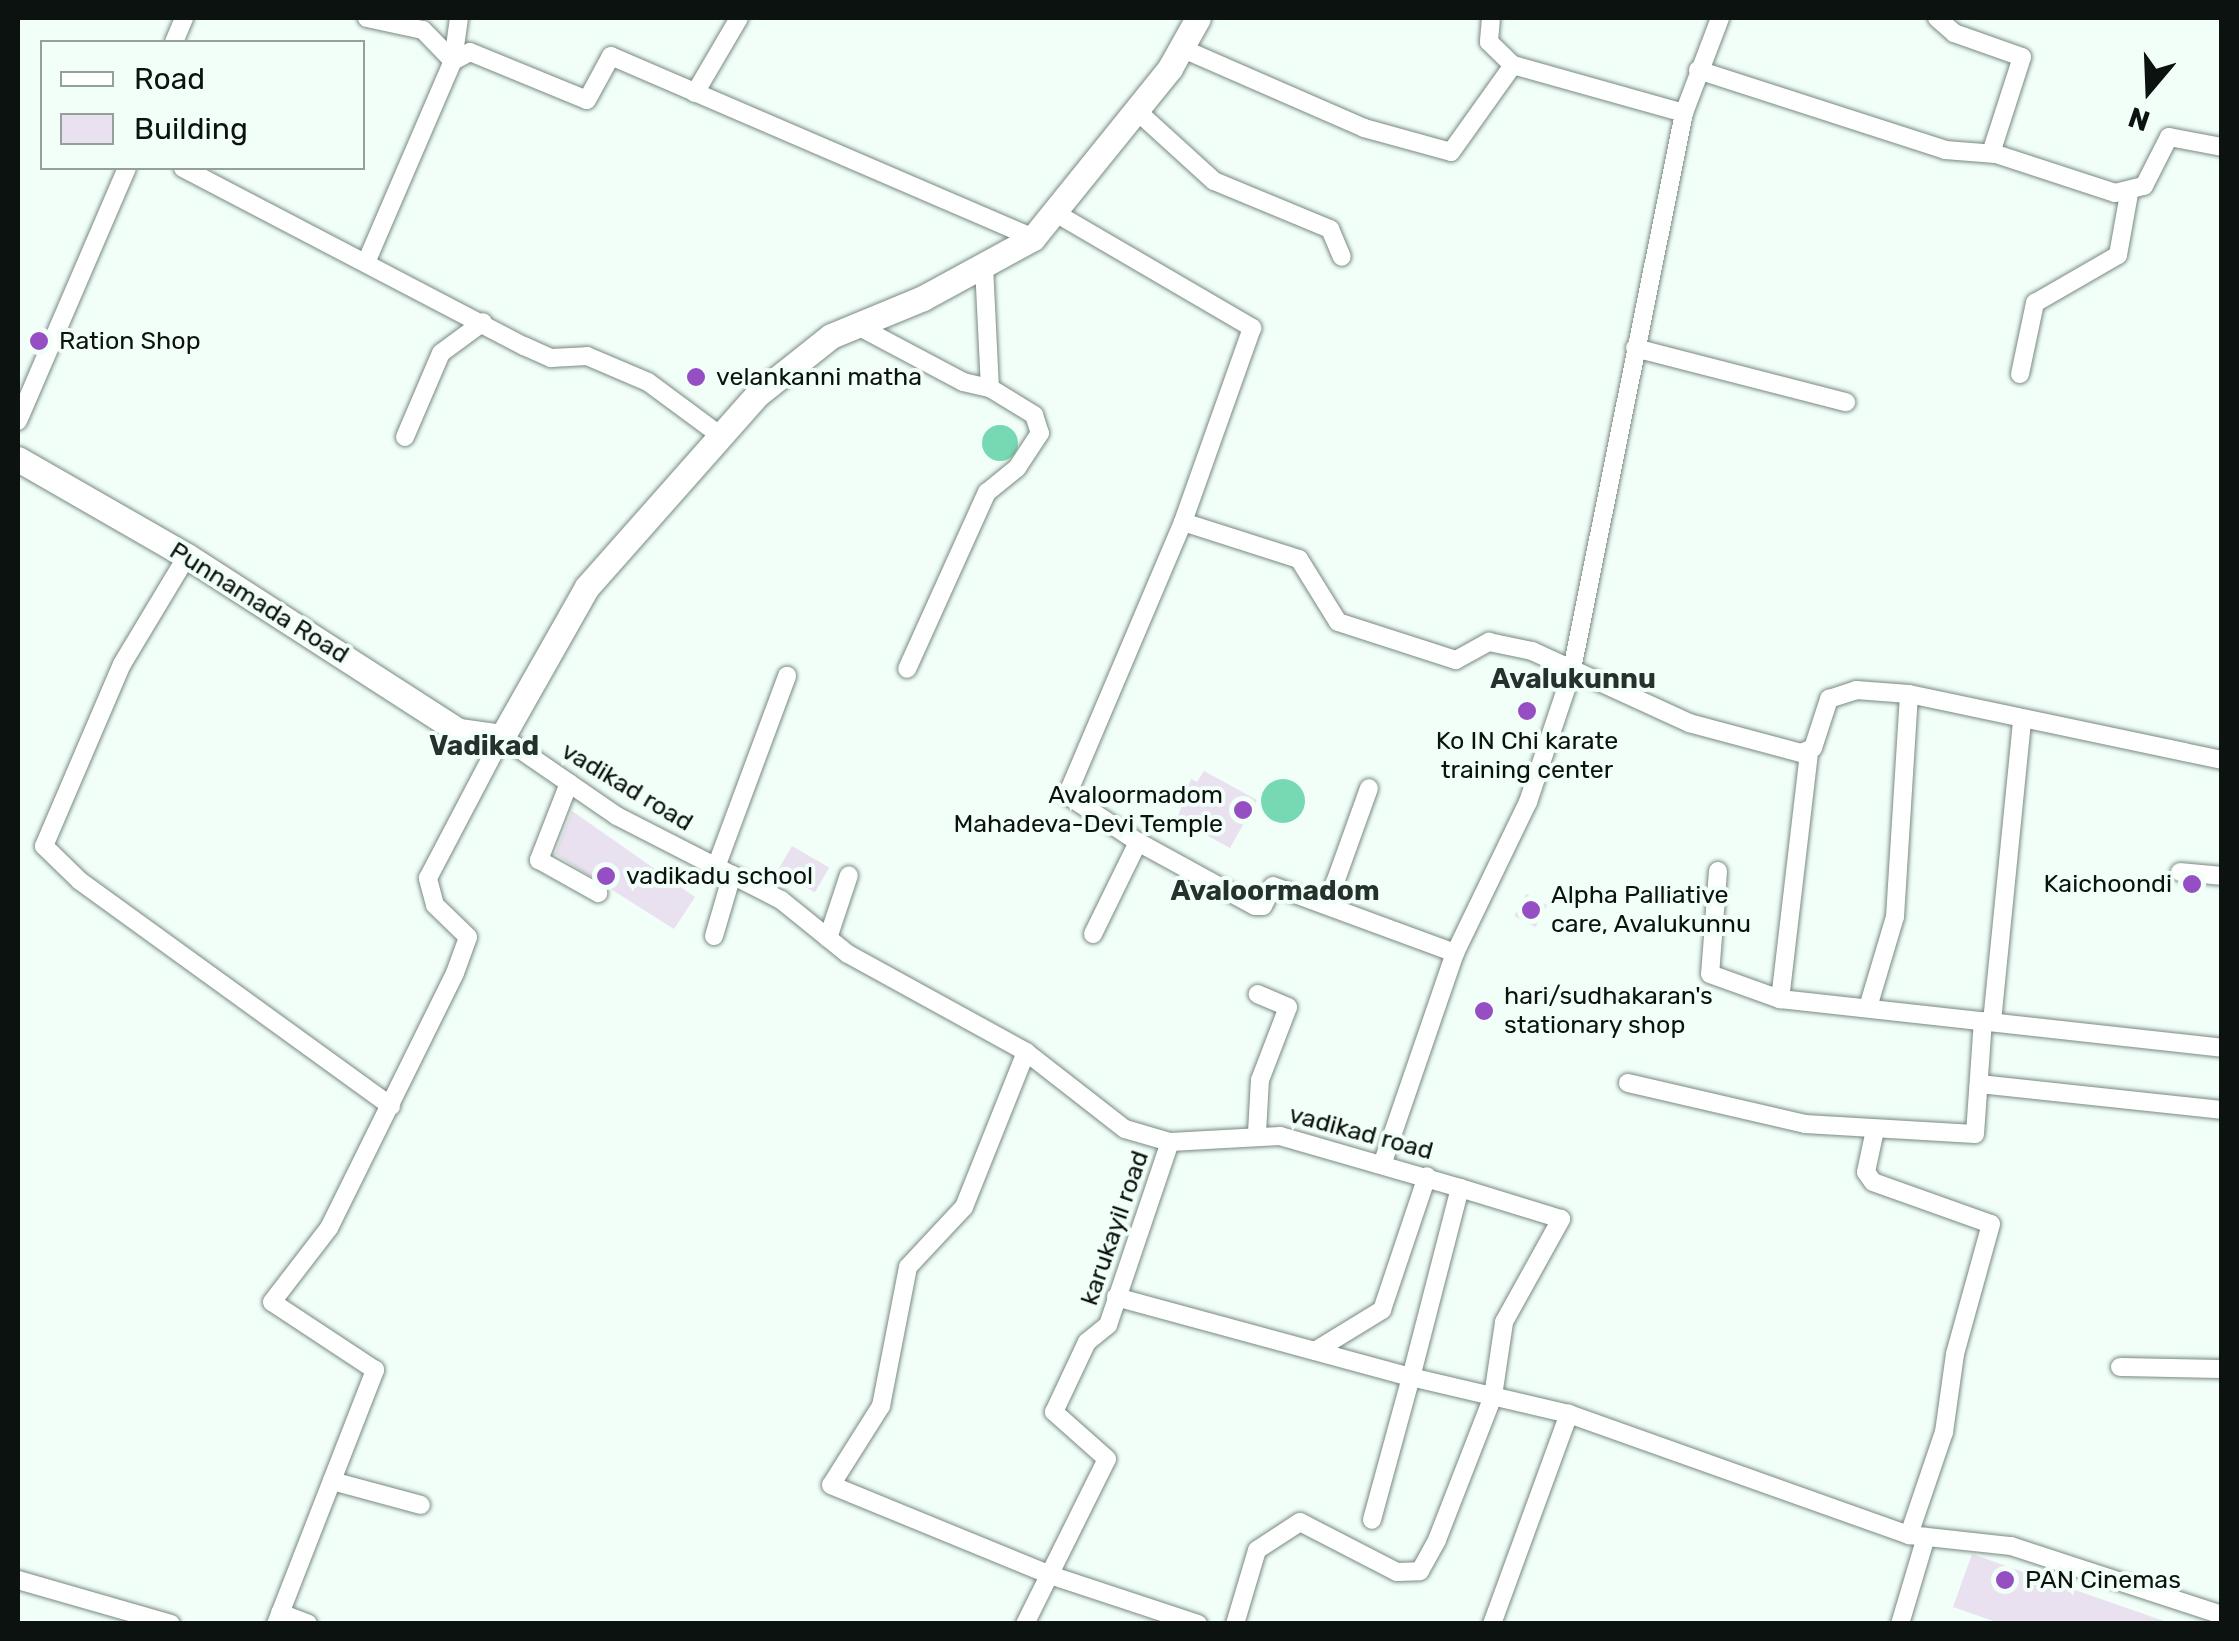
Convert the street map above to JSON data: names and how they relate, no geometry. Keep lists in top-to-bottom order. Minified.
{"streets":{"main road":["Punnamada Road"],"street":["vadikad road","karukayil road"]},"crossings":[["Punnamada Road","vadikad road"],["vadikad road","karukayil road"]],"districts":["Avalukunnu","Vadikad","Avaloormadom"],"places":["Ration Shop","velankanni matha","Ko IN Chi karate training center","Avaloormadom Mahadeva-Devi Temple","vadikadu school","Kaichoondi","Alpha Palliative care, Avalukunnu","hari/sudhakaran's stationary shop","PAN Cinemas"],"legend":["Road","Building"],"north":"bottom"}
